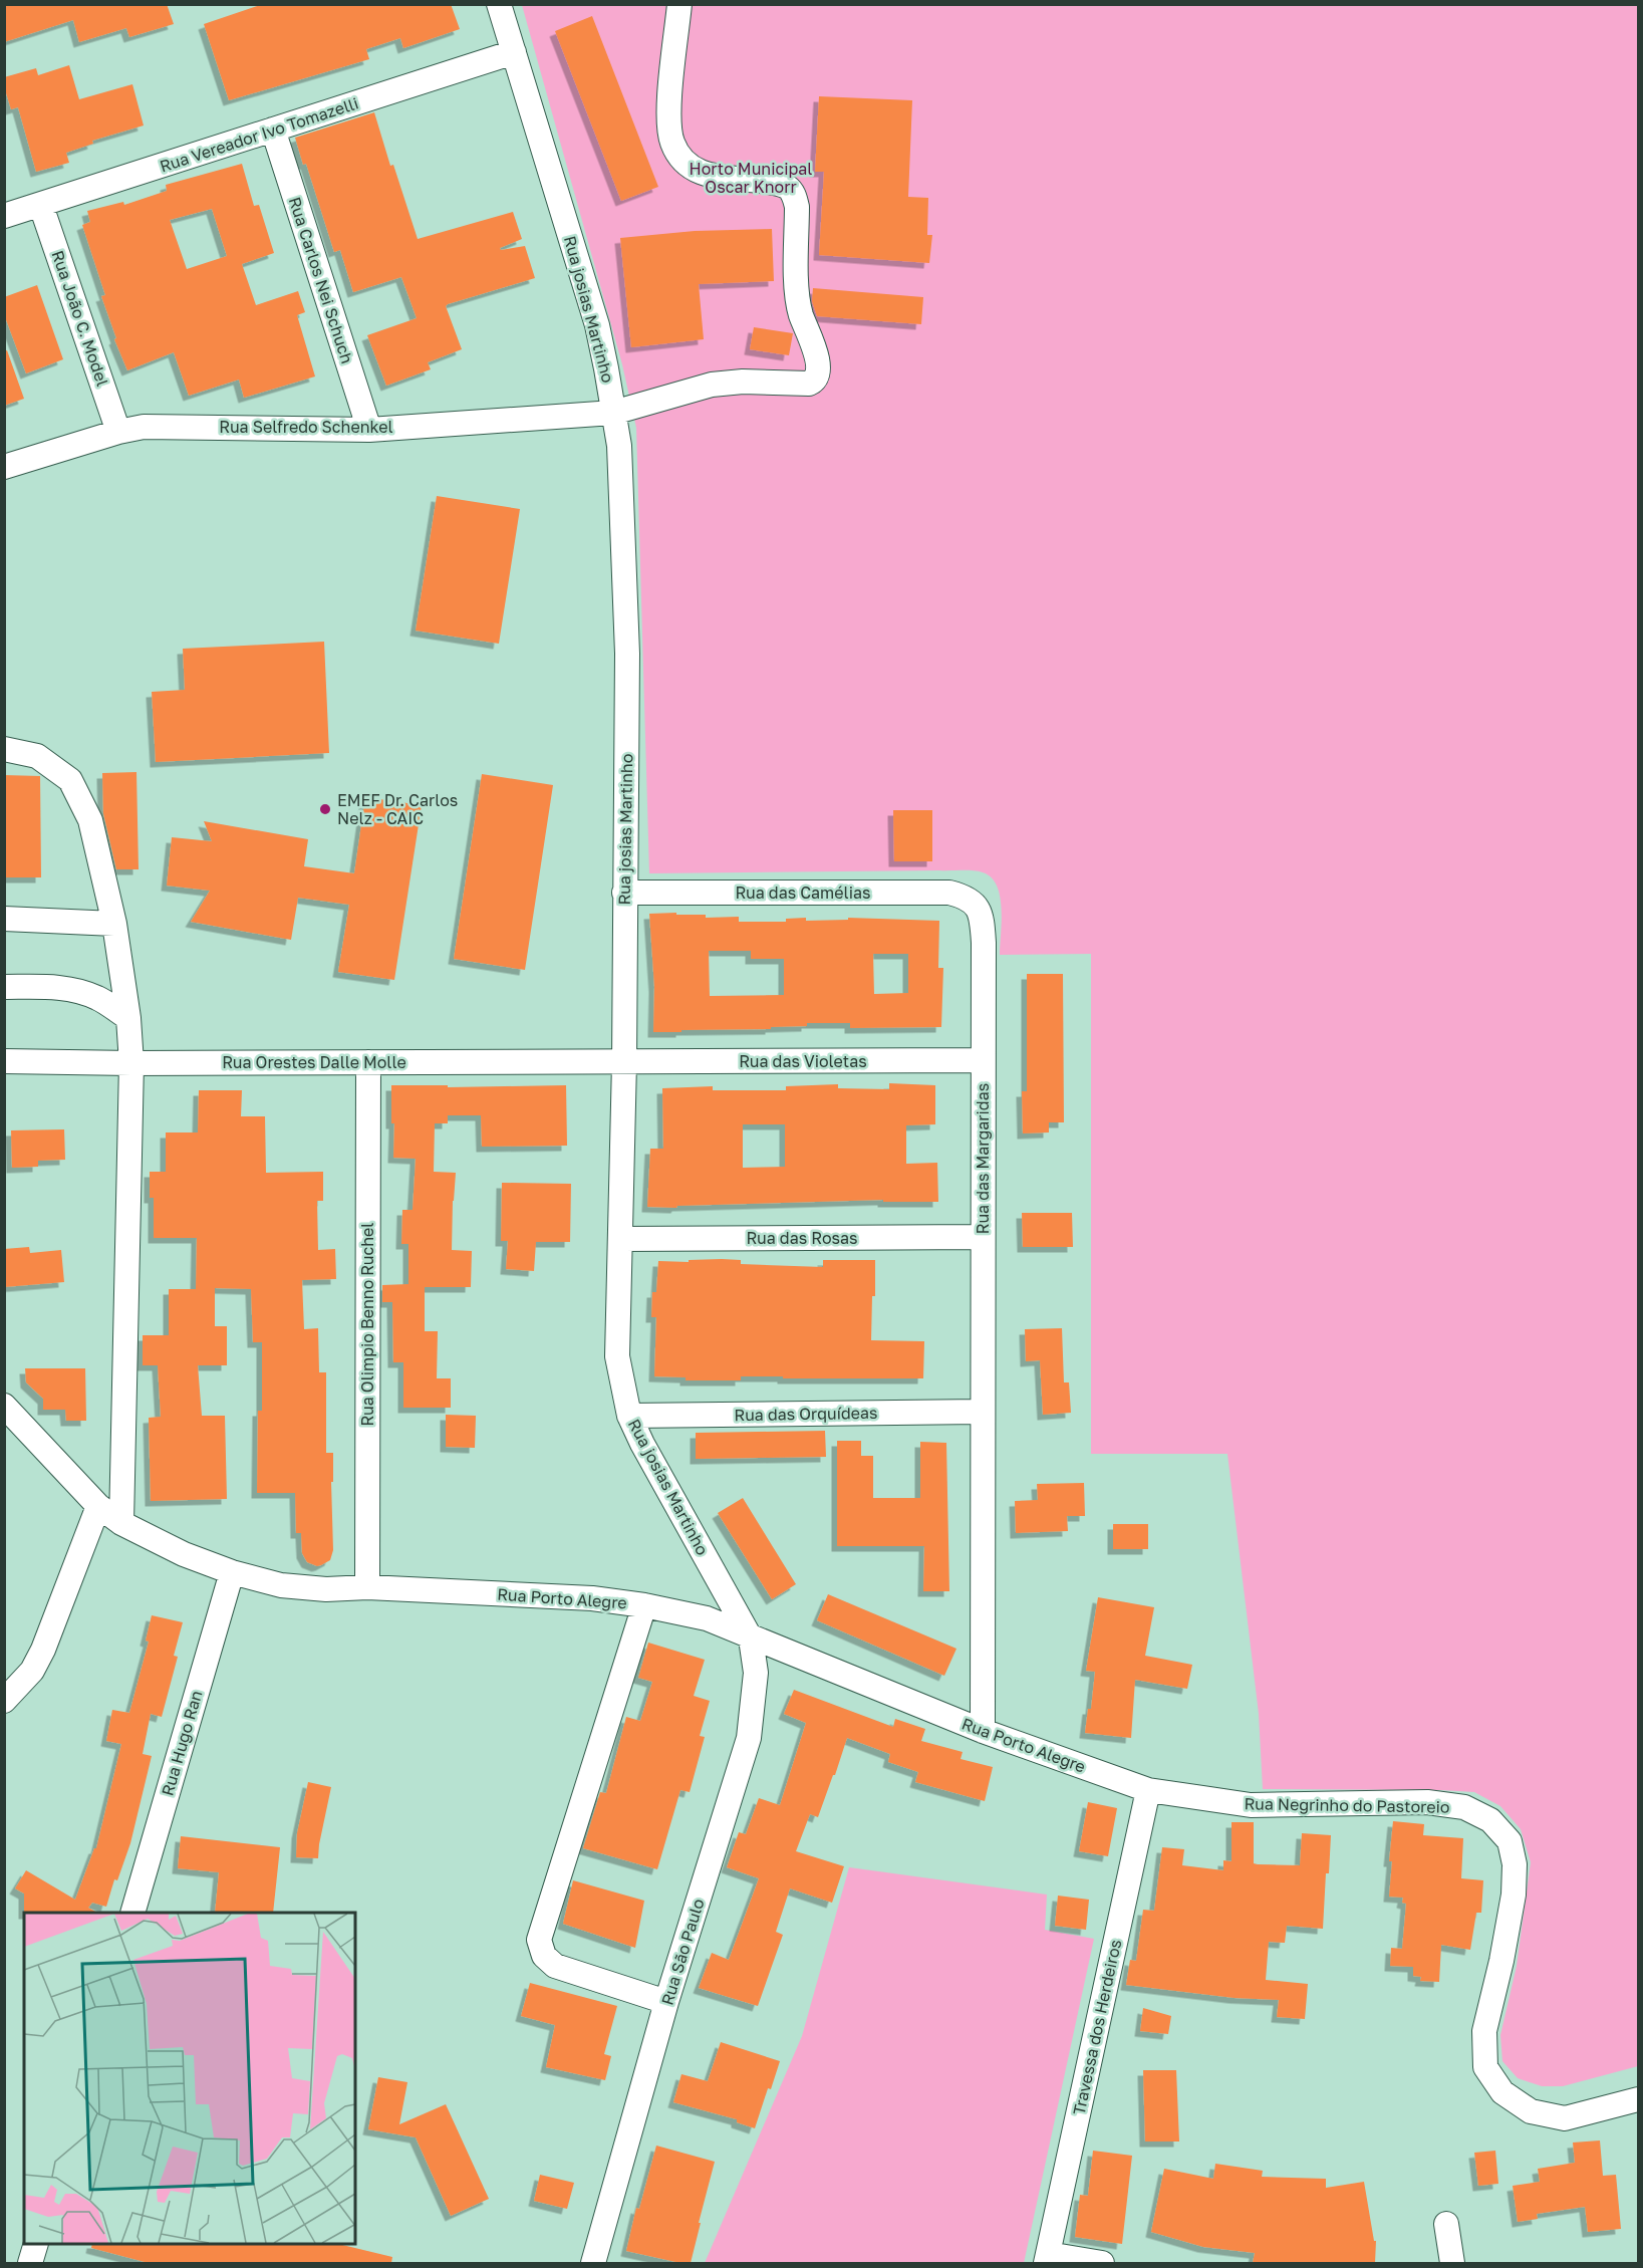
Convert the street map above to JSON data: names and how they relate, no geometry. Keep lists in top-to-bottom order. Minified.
{"streets":{"street":["Rua Vereador Ivo Tomazelli","Rua Carlos Nei Schuch","Rua josias Martinho","Rua João C. Model","Rua Selfredo Schenkel","Rua das Camélias","Rua das Violetas","Rua Orestes Dalle Molle","Rua das Margaridas","Rua das Rosas","Rua Olimpio Benno Ruchel","Rua das Orquídeas","Rua Porto Alegre","Rua Hugo Ran","Rua Negrinho do Pastoreio","Rua São Paulo","Travessa dos Herdeiros"]},"crossings":[["Rua Vereador Ivo Tomazelli","Rua Carlos Nei Schuch"],["Rua Vereador Ivo Tomazelli","Rua josias Martinho"],["Rua Vereador Ivo Tomazelli","Rua João C. Model"],["Rua Carlos Nei Schuch","Rua Selfredo Schenkel"],["Rua josias Martinho","Rua Selfredo Schenkel"],["Rua josias Martinho","Rua das Camélias"],["Rua josias Martinho","Rua das Violetas"],["Rua josias Martinho","Rua Orestes Dalle Molle"],["Rua josias Martinho","Rua das Rosas"],["Rua josias Martinho","Rua das Orquídeas"],["Rua josias Martinho","Rua Porto Alegre"],["Rua josias Martinho","Rua São Paulo"],["Rua João C. Model","Rua Selfredo Schenkel"],["Rua das Camélias","Rua das Margaridas"],["Rua das Violetas","Rua Orestes Dalle Molle"],["Rua das Violetas","Rua das Margaridas"],["Rua Orestes Dalle Molle","Rua Olimpio Benno Ruchel"],["Rua das Margaridas","Rua das Rosas"],["Rua das Margaridas","Rua das Orquídeas"],["Rua das Margaridas","Rua Porto Alegre"],["Rua Olimpio Benno Ruchel","Rua Porto Alegre"],["Rua Porto Alegre","Rua Hugo Ran"],["Rua Porto Alegre","Rua Negrinho do Pastoreio"],["Rua Porto Alegre","Rua São Paulo"],["Rua Porto Alegre","Travessa dos Herdeiros"],["Rua Negrinho do Pastoreio","Travessa dos Herdeiros"]],"parks":["Horto Municipal Oscar Knorr"],"places":["EMEF Dr. Carlos Nelz - CAIC"]}
